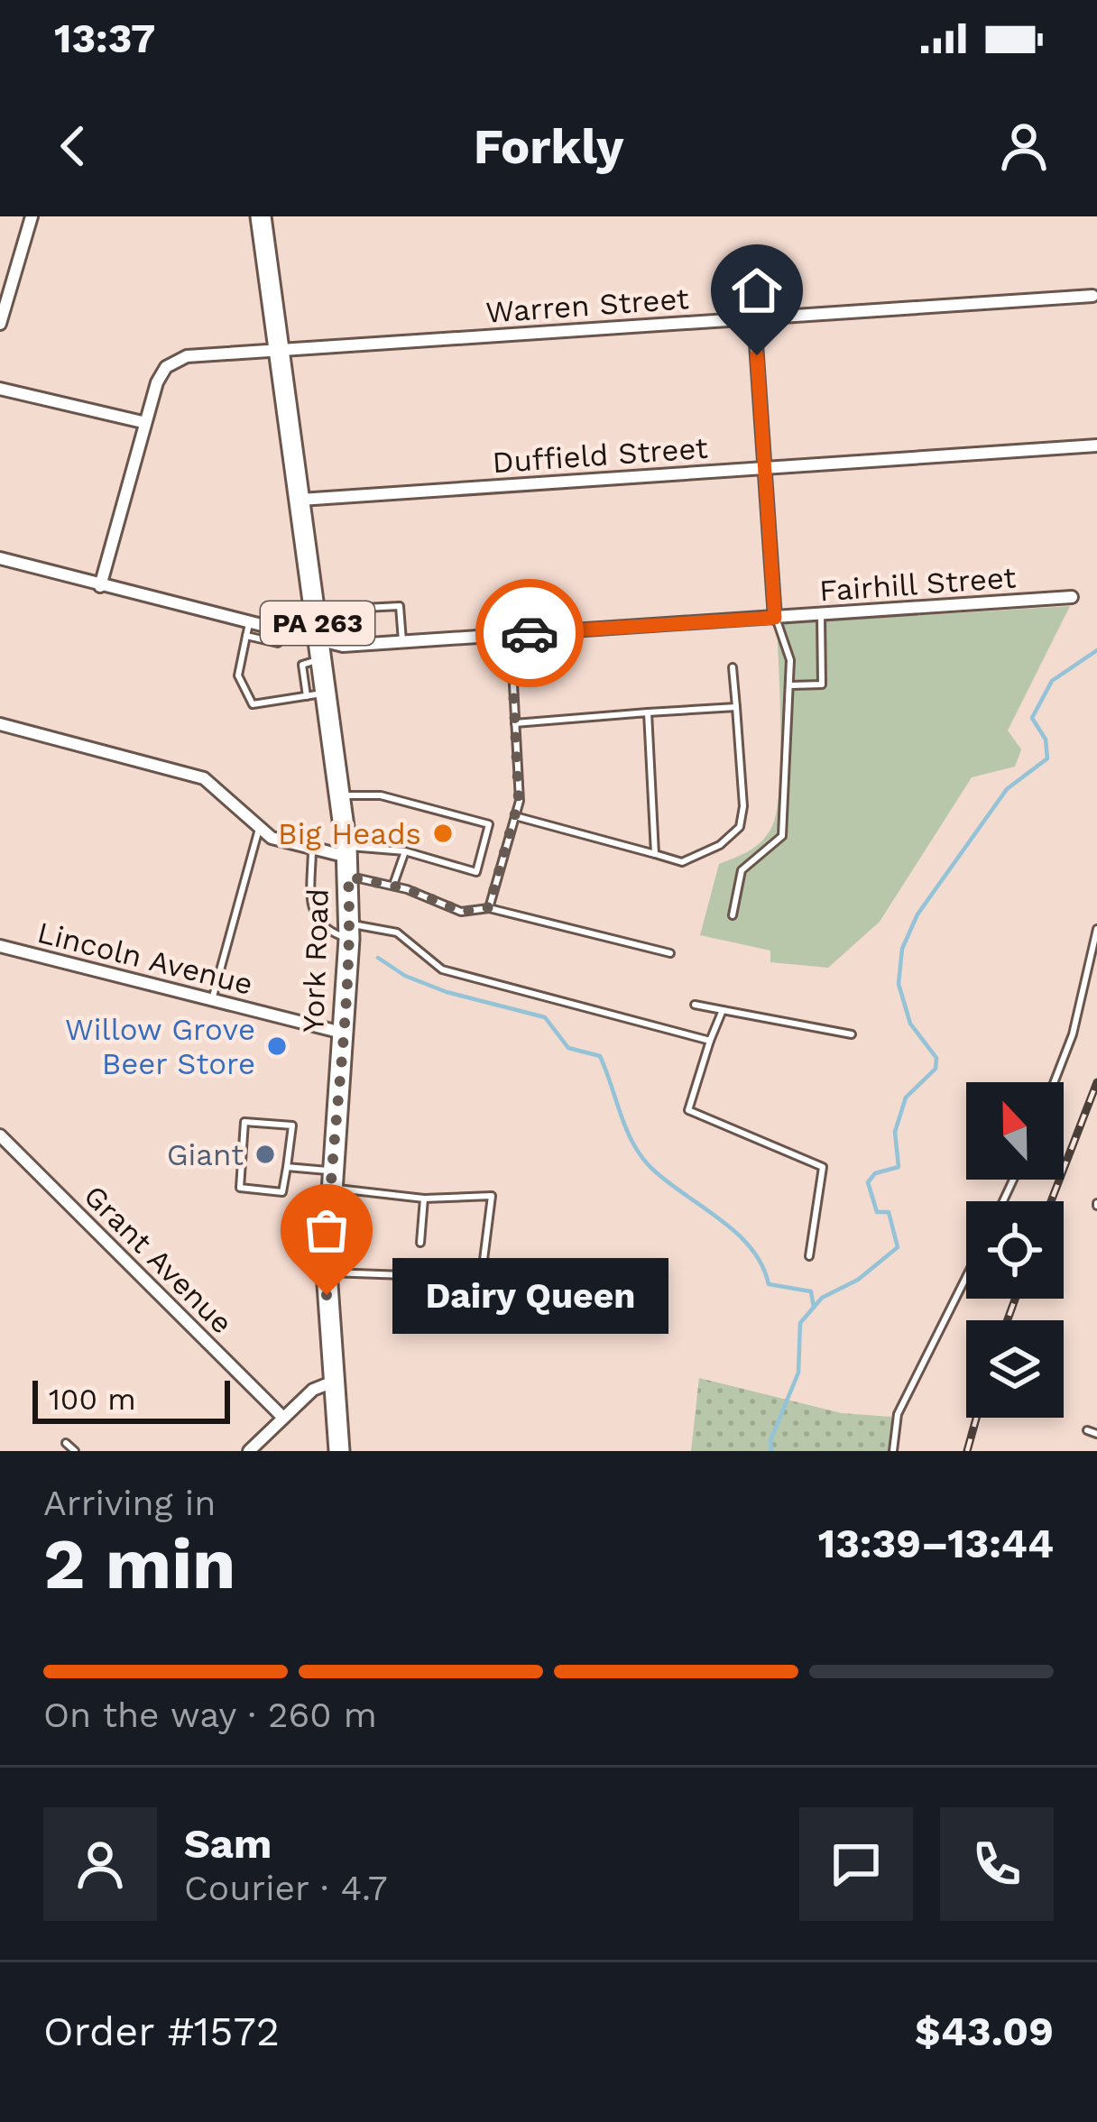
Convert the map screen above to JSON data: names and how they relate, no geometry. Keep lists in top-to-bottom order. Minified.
{"streets":{"highway":["PA 263","York Road"],"street":["Warren Street","Duffield Street","Fairhill Street","Lincoln Avenue","Grant Avenue"]},"crossings":[["Warren Street","York Road"],["Duffield Street","York Road"],["Fairhill Street","York Road"],["Lincoln Avenue","York Road"]],"places":["Big Heads","Willow Grove Beer Store","Giant","Dairy Queen"],"scale_bar":"100 m","north":"top","page":{"status":"13:37","header":"Forkly","bubble":"Dairy Queen","scale":"100 m","heading":["2 min","Arriving in","13:39–13:44"],"panel":["Sam","Courier · 4.7","Order #1572","$43.09"],"bar":"On the way · 260 m"}}
